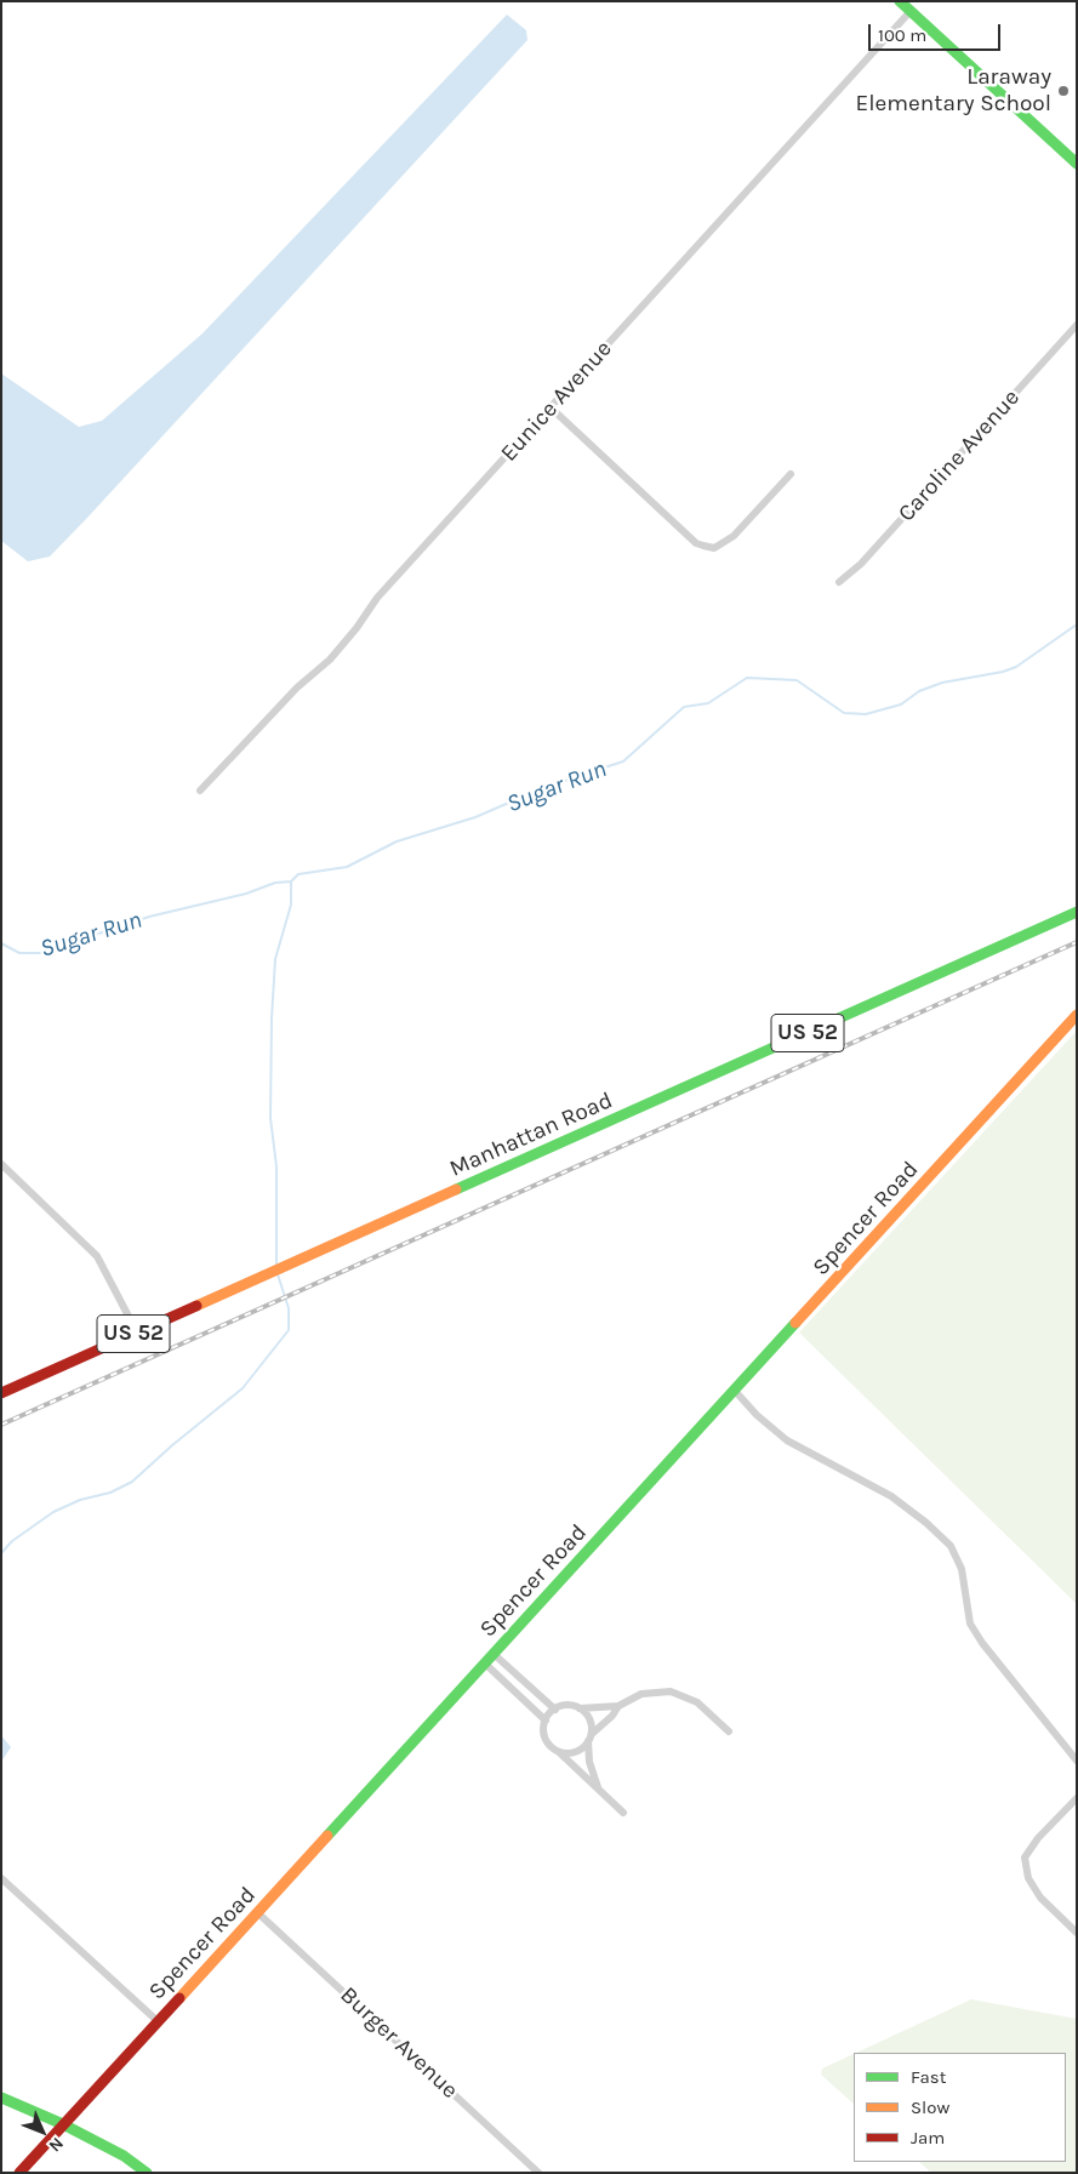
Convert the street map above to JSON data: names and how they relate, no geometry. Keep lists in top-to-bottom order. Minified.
{"streets":{"street":["Eunice Avenue","Caroline Avenue","US 52","Manhattan Road","Spencer Road","Burger Avenue"]},"crossings":[["Spencer Road","Burger Avenue"]],"water":["Sugar Run"],"places":["Laraway Elementary School"],"legend":["Fast","Slow","Jam"],"scale_bar":"100 m","north":"bottom right"}
